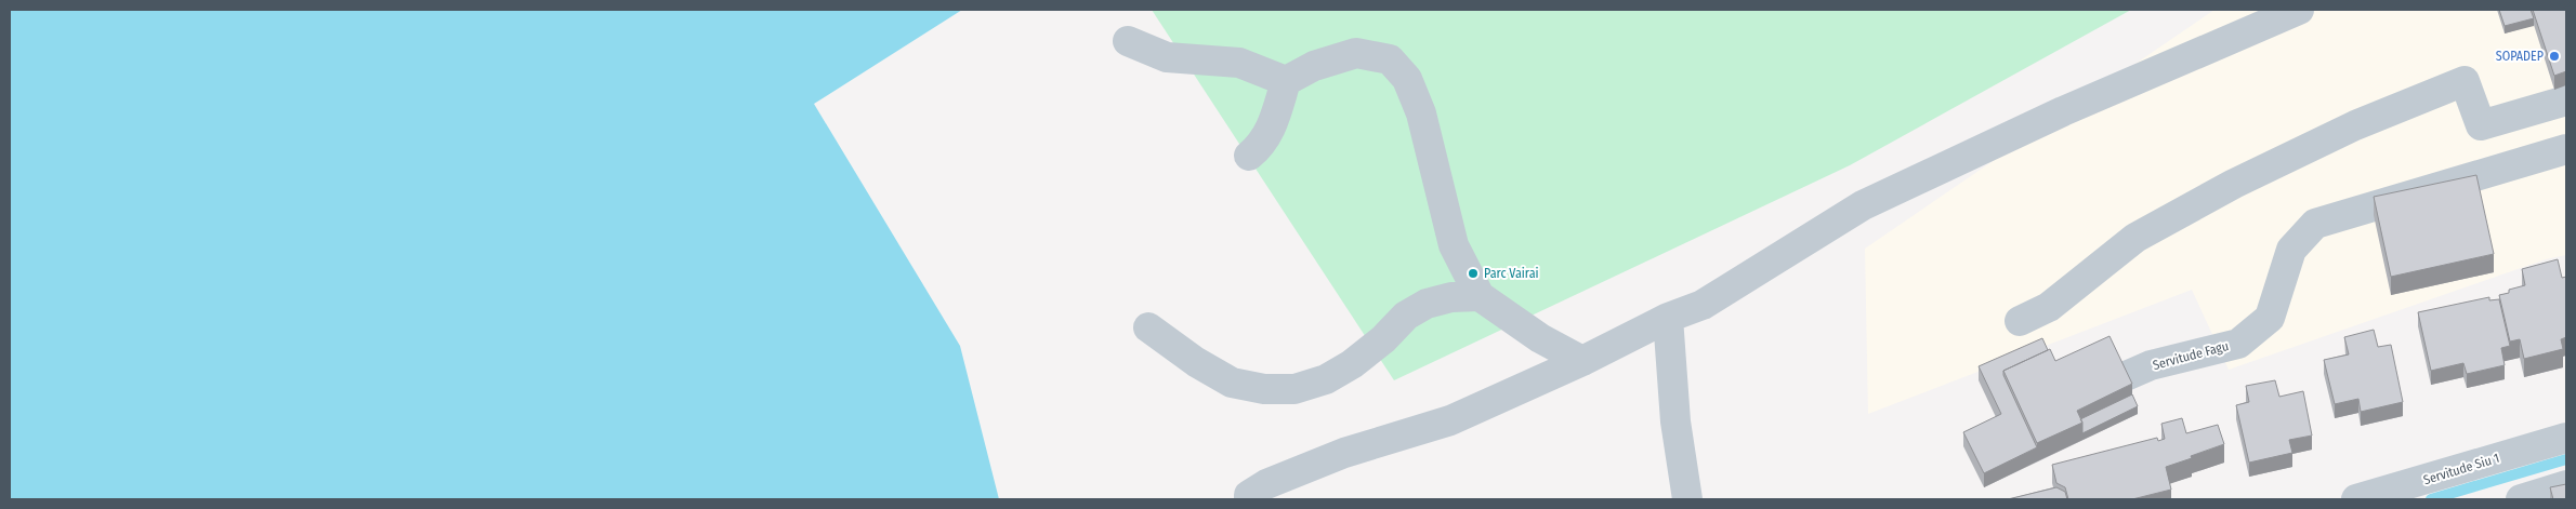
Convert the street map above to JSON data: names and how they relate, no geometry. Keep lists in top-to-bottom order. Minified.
{"streets":{"street":["Servitude Fagu","Servitude Siu 1"]},"places":["SOPADEP","Parc Vairai"]}
